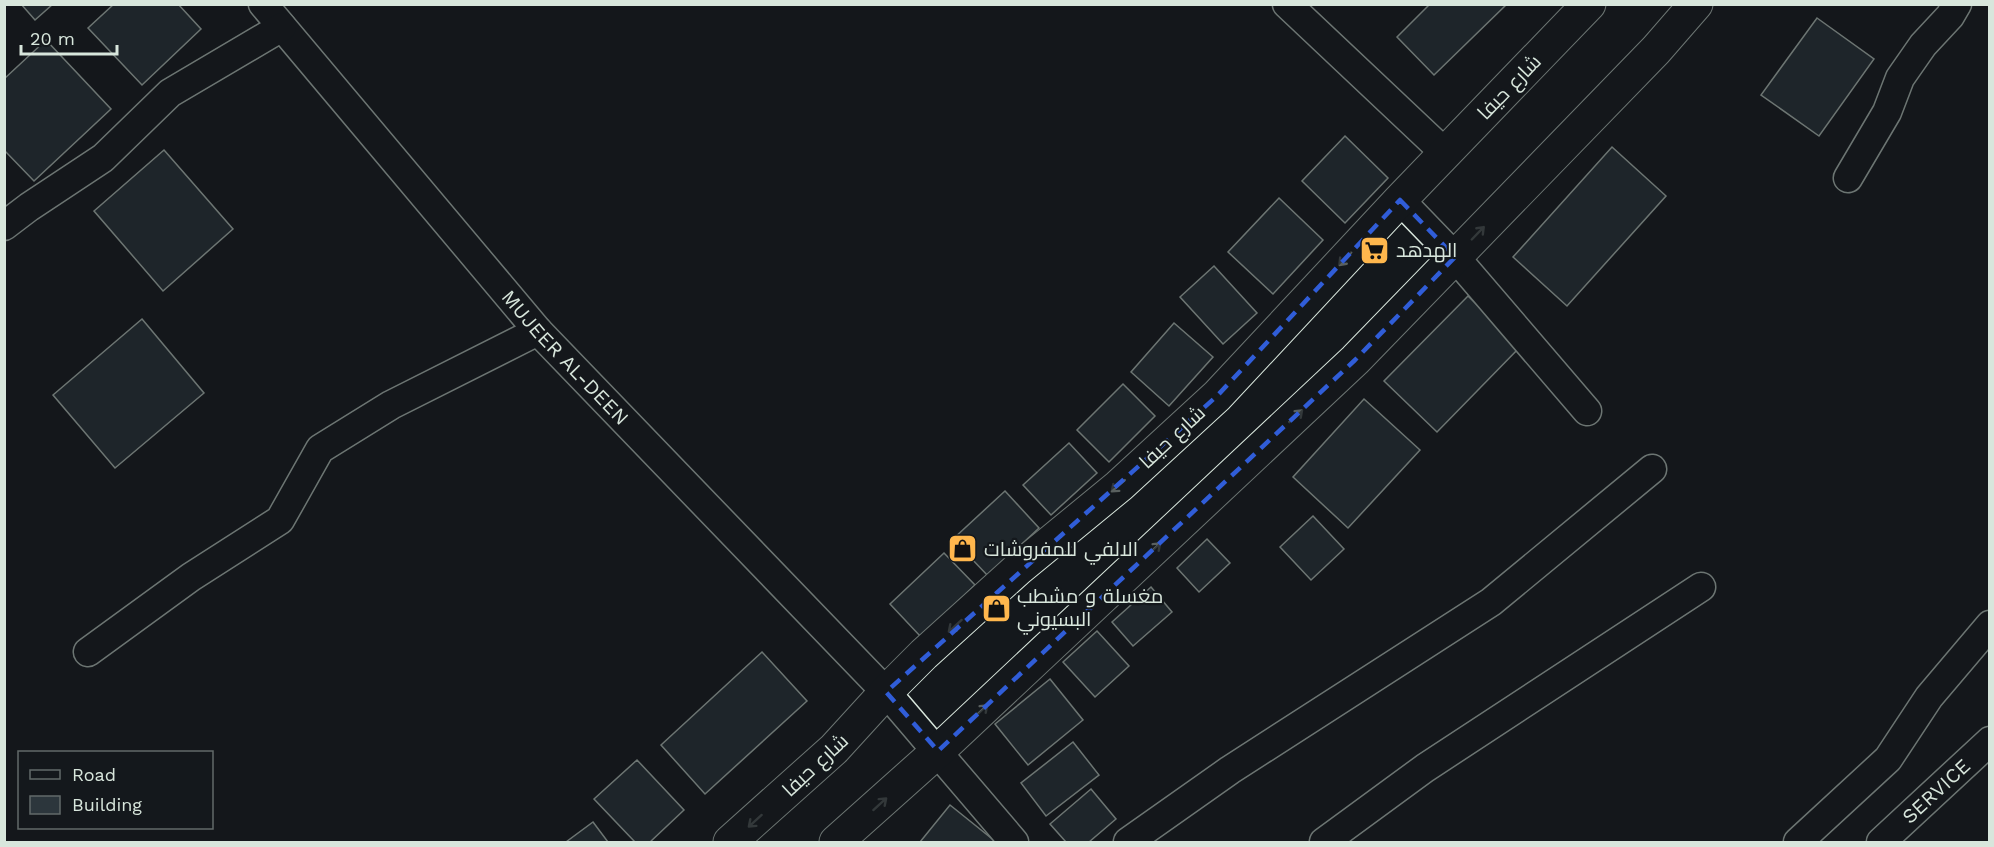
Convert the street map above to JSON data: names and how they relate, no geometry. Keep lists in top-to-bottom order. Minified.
{"streets":{"main road":["شارع حيفا"],"street":["MUJEER AL-DEEN","SERVICE"]},"crossings":[["شارع حيفا","MUJEER AL-DEEN"]],"places":{"supermarket":["الهدهد"],"shop":["الالفي للمفروشات","مغسلة و مشطب البسيوني"]},"legend":["Road","Building"],"scale_bar":"20 m"}
